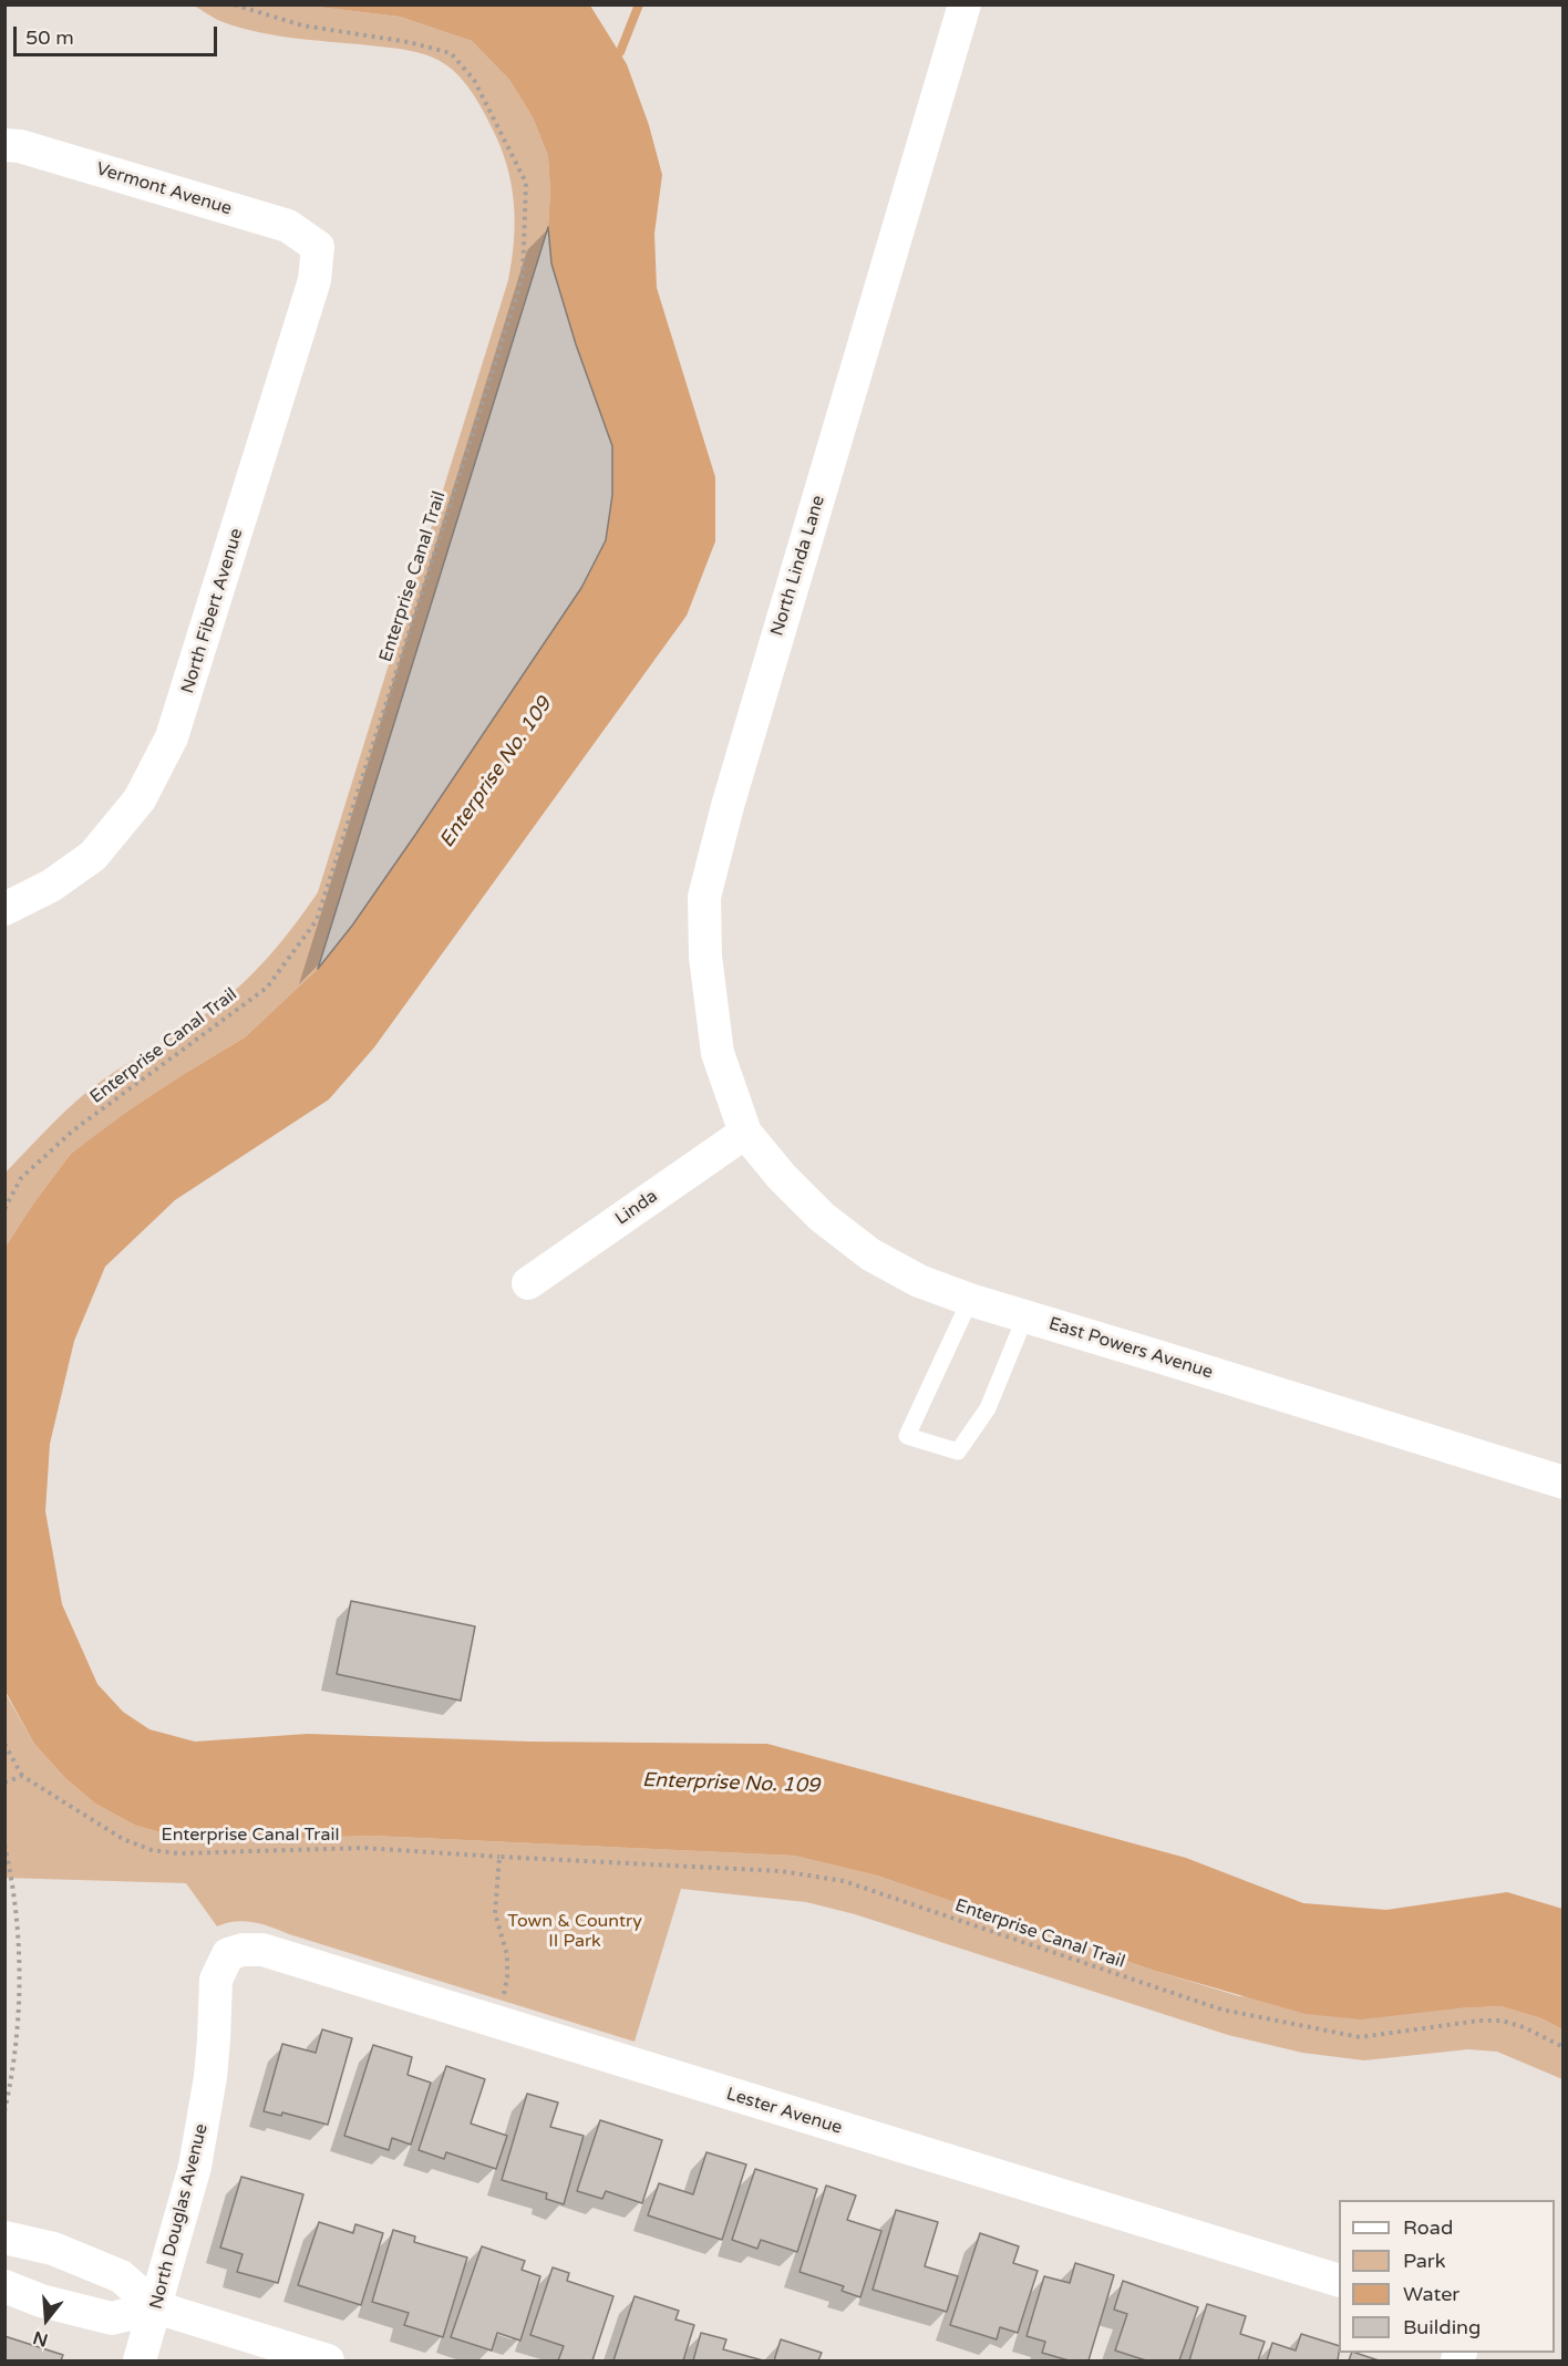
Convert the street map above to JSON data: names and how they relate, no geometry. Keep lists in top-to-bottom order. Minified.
{"streets":{"street":["Vermont Avenue","North Linda Lane","North Fibert Avenue","Linda","East Powers Avenue","Lester Avenue","North Douglas Avenue"],"path":["Enterprise Canal Trail"]},"crossings":[["Vermont Avenue","North Fibert Avenue"],["North Linda Lane","Linda"],["North Linda Lane","East Powers Avenue"],["Linda","East Powers Avenue"],["Lester Avenue","North Douglas Avenue"]],"water":["Enterprise No. 109"],"parks":["Town & Country II Park"],"legend":["Road","Park","Water","Building"],"scale_bar":"50 m","north":"bottom"}
